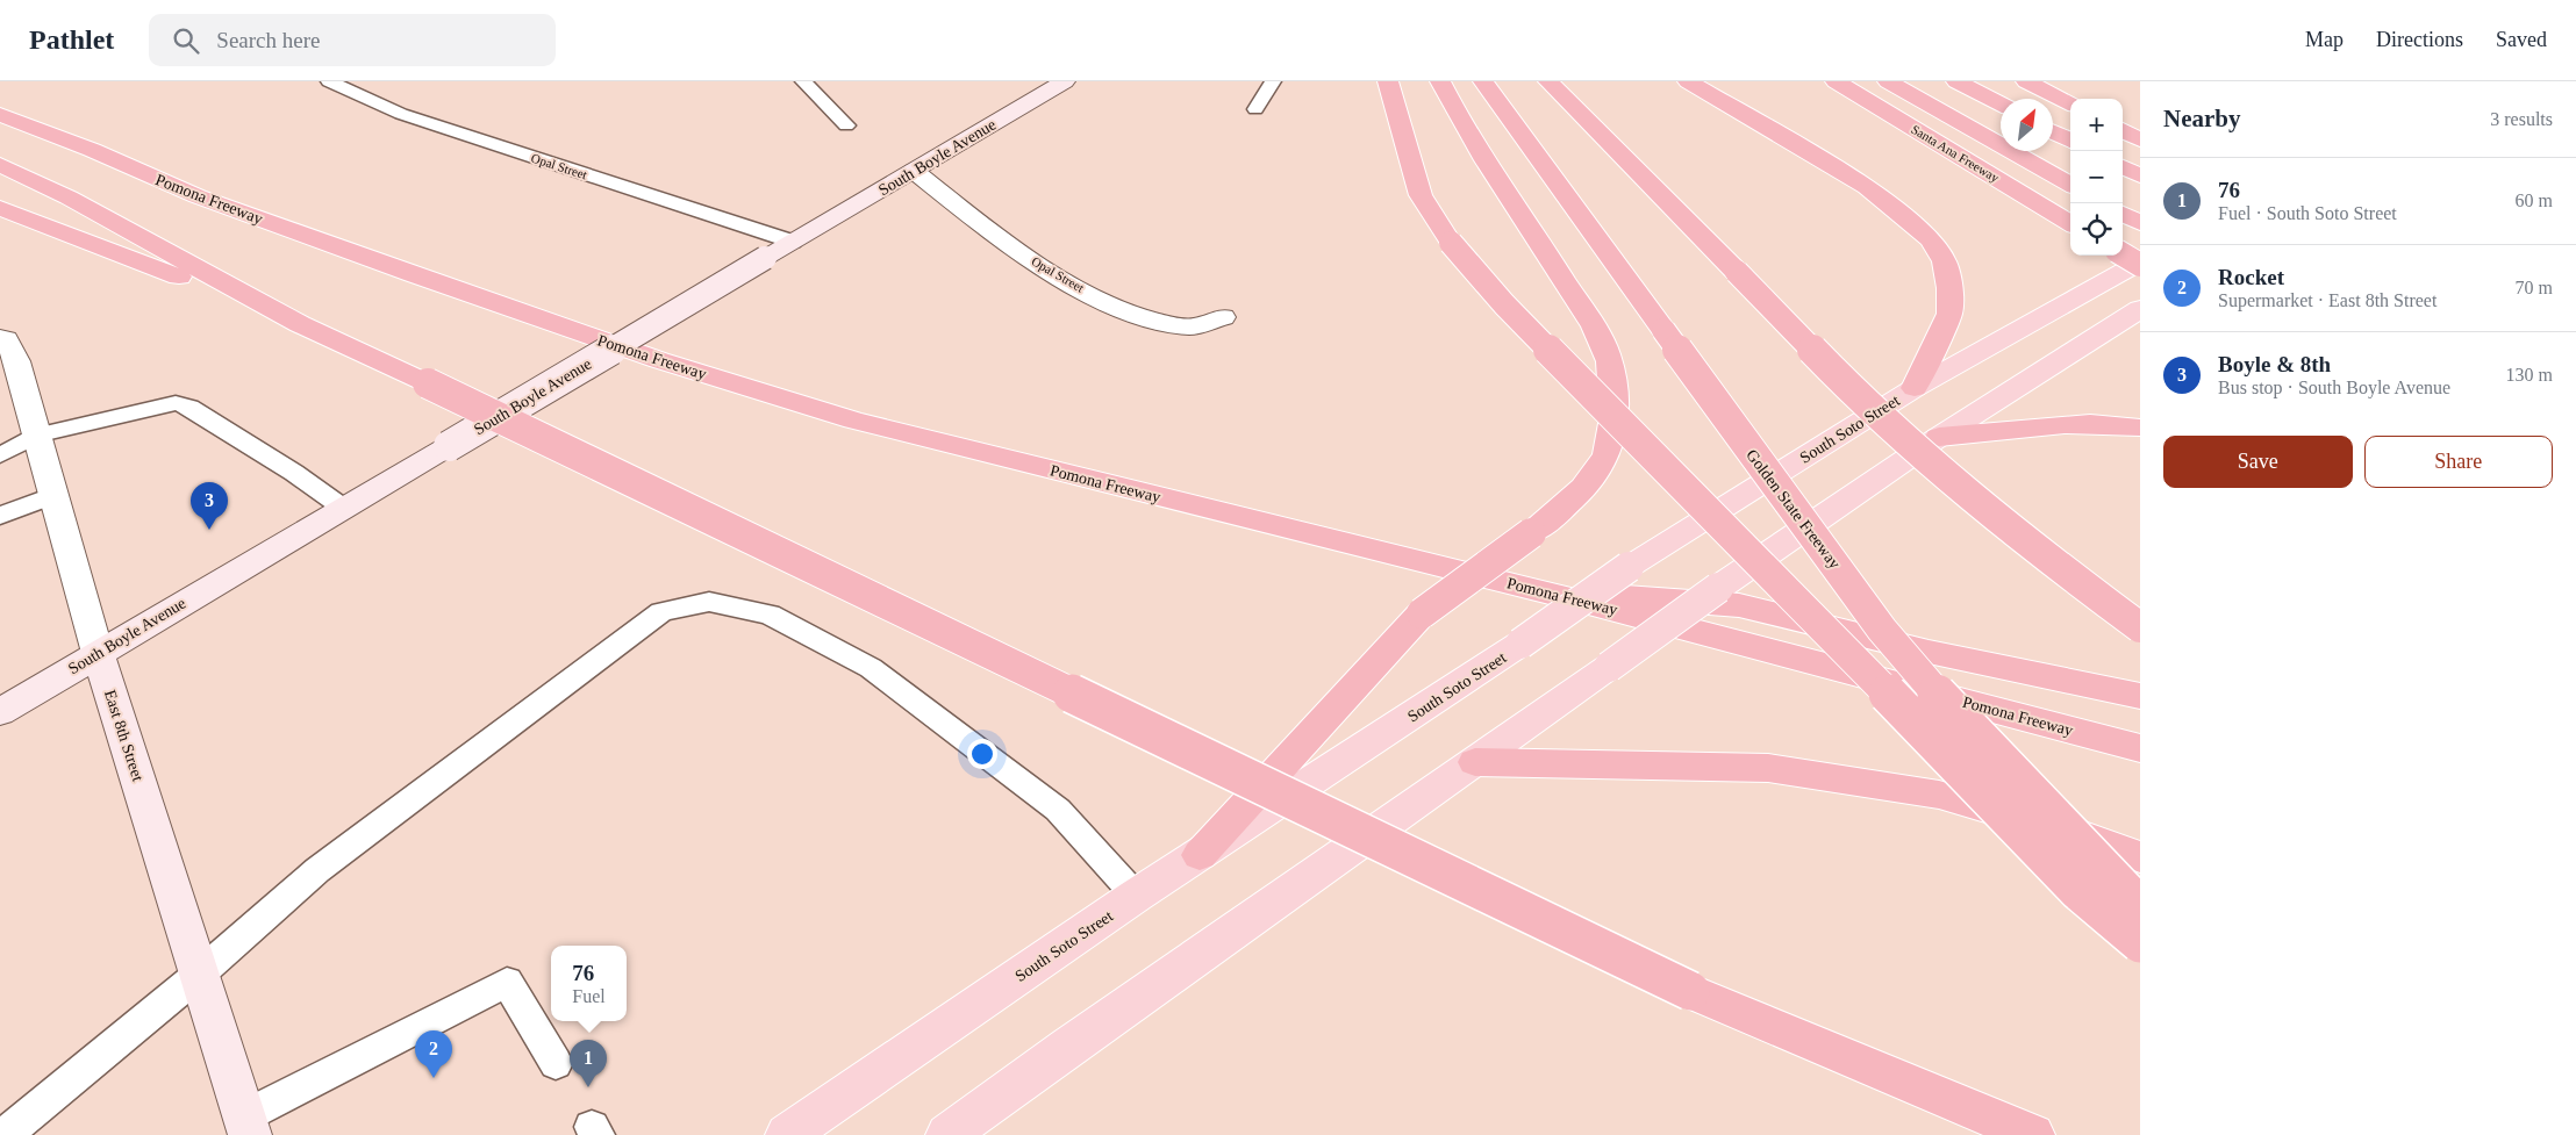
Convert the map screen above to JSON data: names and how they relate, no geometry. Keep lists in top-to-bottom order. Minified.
{"streets":{"highway":["Santa Ana Freeway","Pomona Freeway","Golden State Freeway"],"main road":["South Boyle Avenue","South Soto Street","East 8th Street"],"street":["Opal Street"]},"crossings":[["South Boyle Avenue","Opal Street"],["South Boyle Avenue","East 8th Street"]],"north":"top right","page":{"header":"Pathlet","search":"Search here","nav":["Map","Directions","Saved"],"heading":["Nearby","3 results"],"map_buttons":["+","−"],"list":[{"mark":"1","name":"76","note":"Fuel · South Soto Street","value":"60 m"},{"mark":"2","name":"Rocket","note":"Supermarket · East 8th Street","value":"70 m"},{"mark":"3","name":"Boyle & 8th","note":"Bus stop · South Boyle Avenue","value":"130 m"}],"buttons":["Save","Share"],"pins":["3","2","1"],"popup":["76","Fuel"]}}
